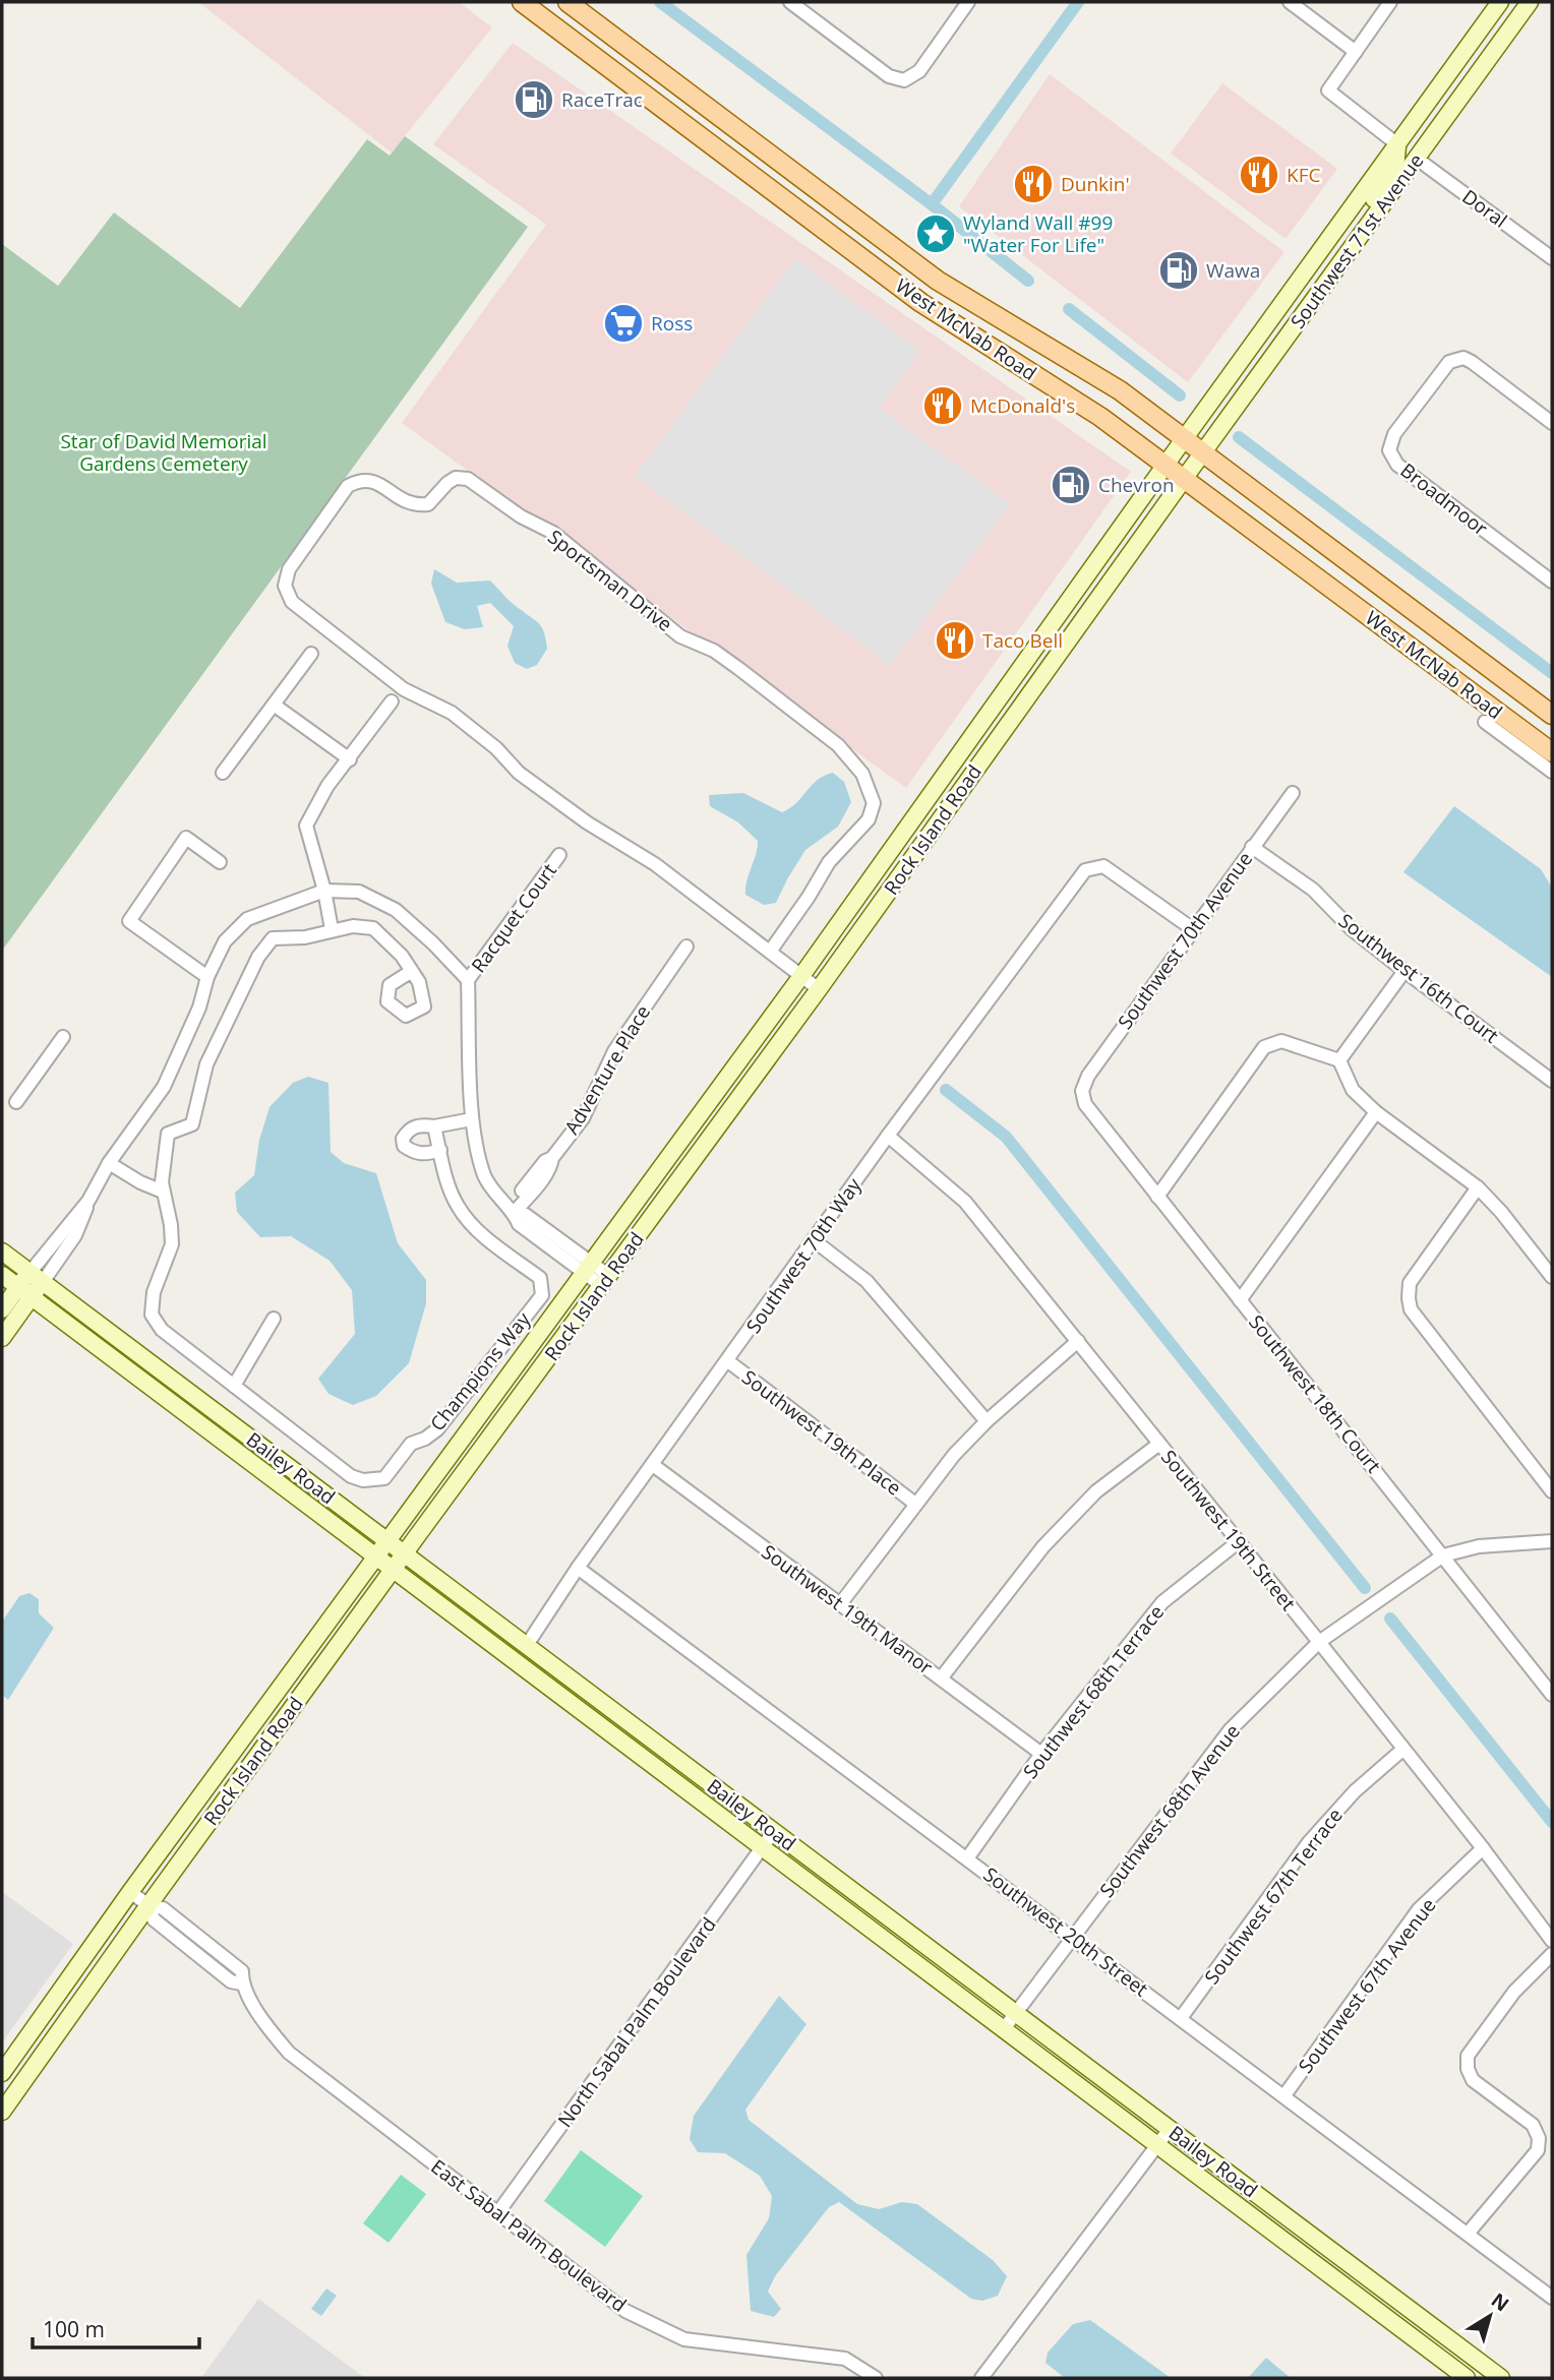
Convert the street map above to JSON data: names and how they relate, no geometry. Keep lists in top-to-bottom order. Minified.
{"streets":{"main road":["Southwest 71st Avenue","West McNab Road","Rock Island Road","Bailey Road"],"street":["Doral","Broadmoor","Sportsman Drive","Racquet Court","Southwest 70th Avenue","Southwest 16th Court","Adventure Place","Southwest 70th Way","Champions Way","Southwest 18th Court","Southwest 19th Place","Southwest 19th Street","Southwest 19th Manor","Southwest 68th Terrace","Southwest 68th Avenue","Southwest 67th Terrace","Southwest 20th Street","Southwest 67th Avenue","North Sabal Palm Boulevard","East Sabal Palm Boulevard"]},"crossings":[["Doral","Southwest 71st Avenue"],["Southwest 71st Avenue","West McNab Road"],["Southwest 71st Avenue","Rock Island Road"],["West McNab Road","Rock Island Road"],["Sportsman Drive","Rock Island Road"],["Rock Island Road","Bailey Road"],["Rock Island Road","East Sabal Palm Boulevard"],["Southwest 70th Avenue","Southwest 16th Court"],["Southwest 70th Avenue","Southwest 70th Way"],["Southwest 70th Avenue","Southwest 18th Court"],["Southwest 70th Way","Southwest 19th Place"],["Southwest 70th Way","Bailey Road"],["Southwest 70th Way","Southwest 19th Street"],["Southwest 70th Way","Southwest 19th Manor"],["Southwest 70th Way","Southwest 20th Street"],["Southwest 18th Court","Southwest 68th Avenue"],["Bailey Road","Southwest 68th Avenue"],["Bailey Road","North Sabal Palm Boulevard"],["Southwest 19th Street","Southwest 68th Terrace"],["Southwest 19th Street","Southwest 68th Avenue"],["Southwest 19th Street","Southwest 67th Terrace"],["Southwest 19th Street","Southwest 67th Avenue"],["Southwest 19th Manor","Southwest 68th Terrace"],["Southwest 68th Terrace","Southwest 20th Street"],["Southwest 68th Avenue","Southwest 20th Street"],["Southwest 67th Terrace","Southwest 20th Street"],["Southwest 20th Street","Southwest 67th Avenue"],["North Sabal Palm Boulevard","East Sabal Palm Boulevard"]],"parks":["Star of David Memorial Gardens Cemetery"],"places":{"fuel station":["RaceTrac","Wawa","Chevron"],"restaurant":["KFC","Dunkin'","McDonald's","Taco Bell"],"place":["Wyland Wall #99 \"Water For Life\""],"supermarket":["Ross"]},"scale_bar":"100 m","north":"top right"}
